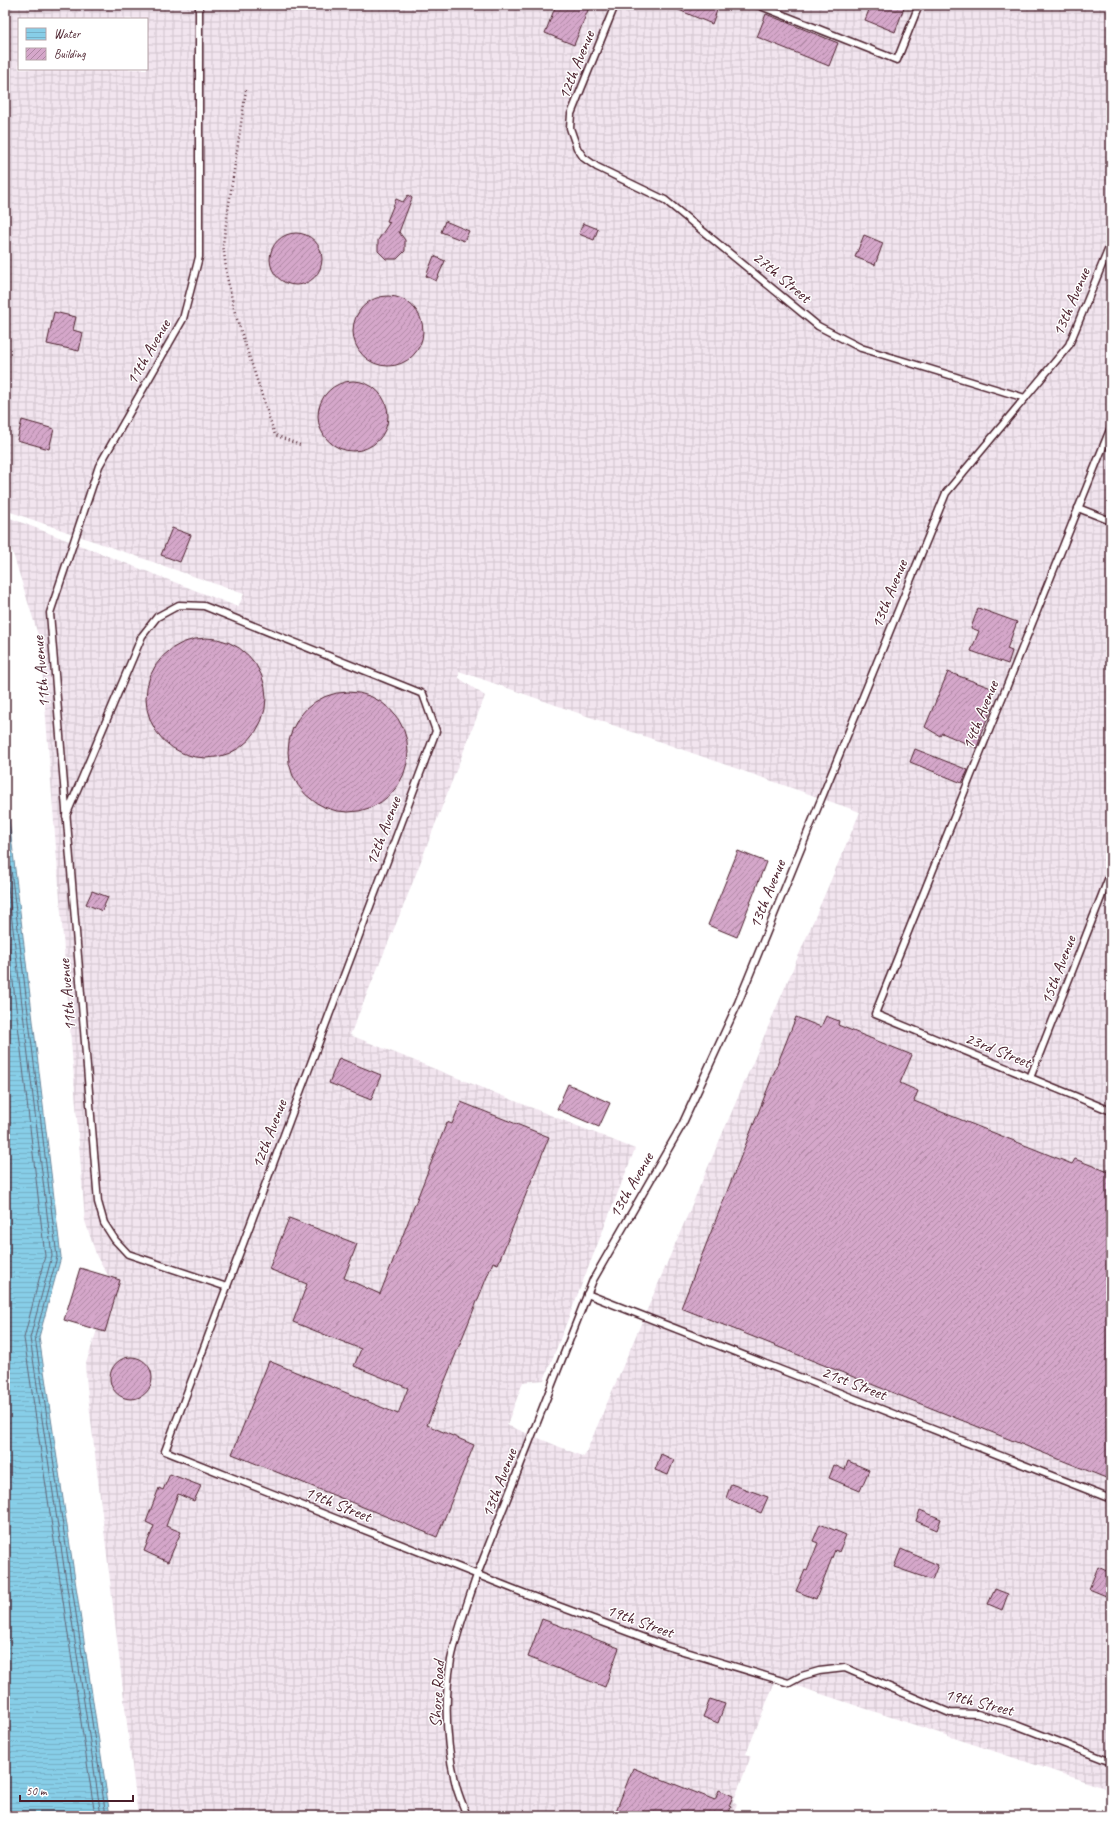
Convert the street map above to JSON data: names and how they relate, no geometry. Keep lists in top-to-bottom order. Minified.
{"streets":{"lane":["12th Avenue","27th Street","13th Avenue","11th Avenue","14th Avenue","15th Avenue","23rd Street","21st Street","19th Street","Shore Road"]},"crossings":[["12th Avenue","27th Street"],["12th Avenue","11th Avenue"],["12th Avenue","19th Street"],["27th Street","13th Avenue"],["13th Avenue","21st Street"],["13th Avenue","19th Street"],["13th Avenue","Shore Road"],["14th Avenue","23rd Street"],["15th Avenue","23rd Street"],["19th Street","Shore Road"]],"legend":["Water","Building"],"scale_bar":"50 m"}
